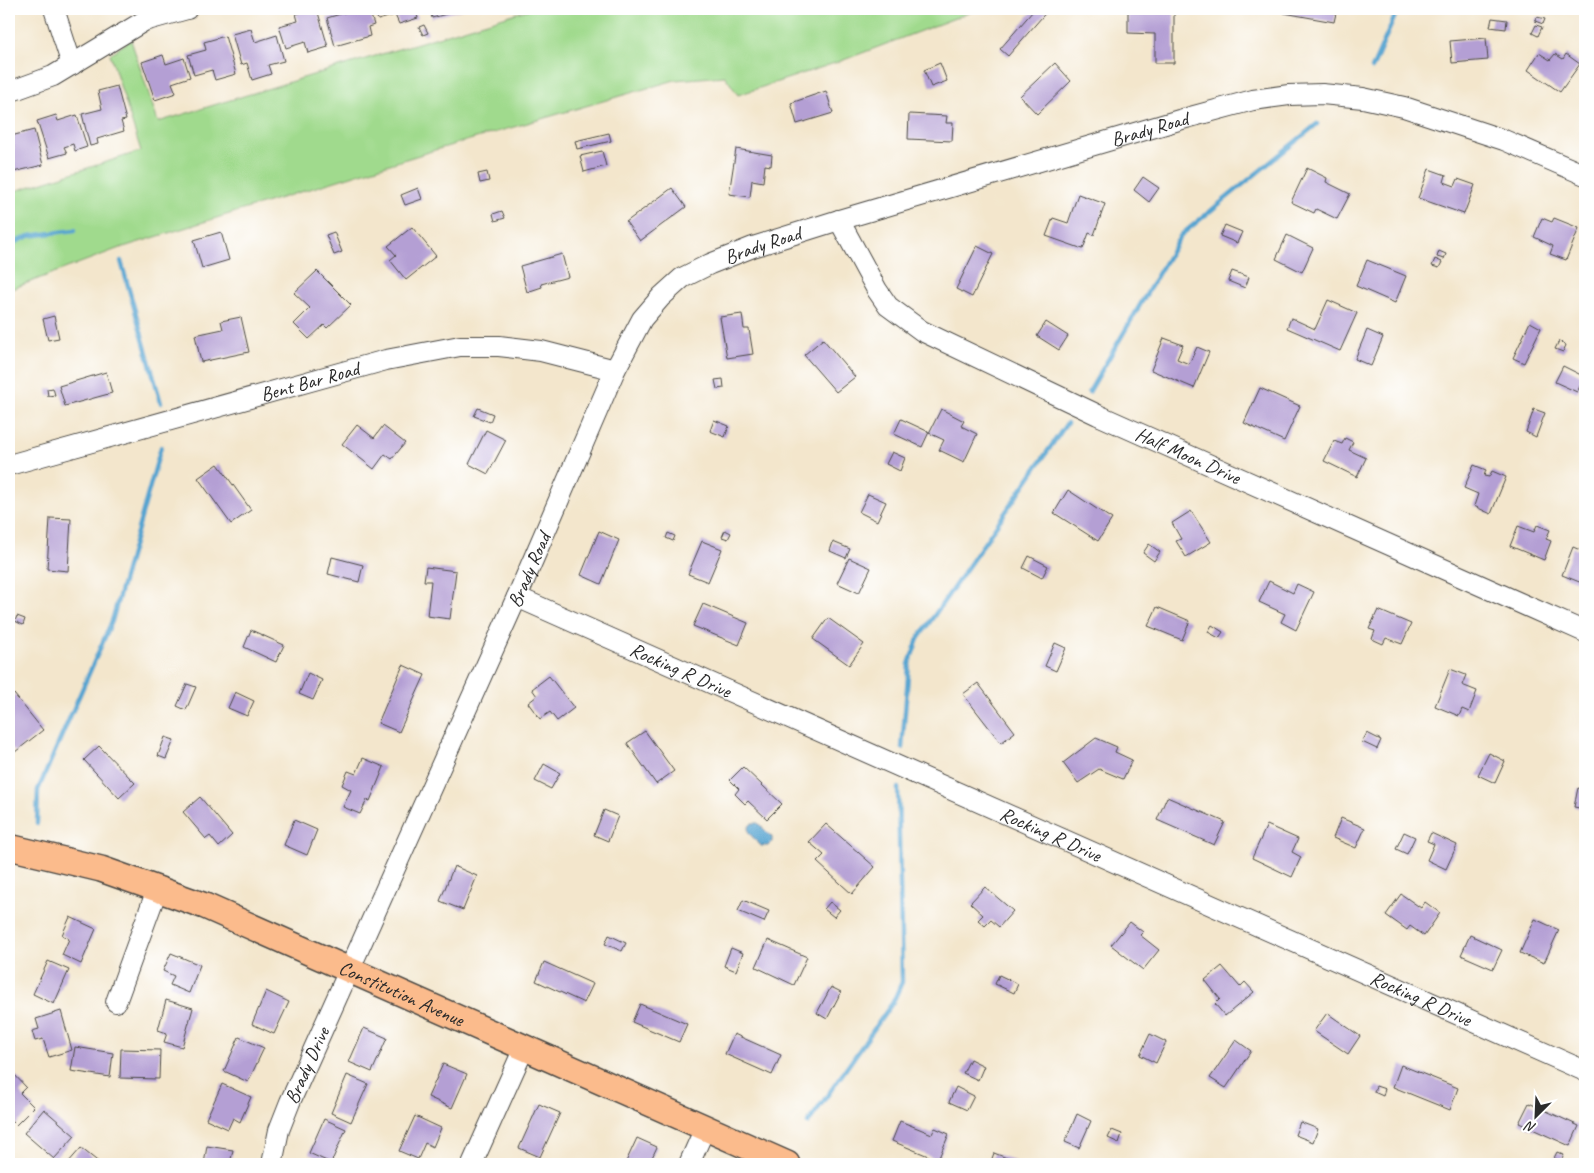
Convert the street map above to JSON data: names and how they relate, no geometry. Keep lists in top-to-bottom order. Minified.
{"streets":{"main road":["Constitution Avenue"],"street":["Brady Road","Bent Bar Road","Half Moon Drive","Rocking R Drive","Brady Drive"]},"crossings":[["Brady Road","Bent Bar Road"],["Brady Road","Half Moon Drive"],["Brady Road","Rocking R Drive"],["Brady Road","Constitution Avenue"],["Brady Road","Brady Drive"],["Constitution Avenue","Brady Drive"]],"north":"bottom left"}
